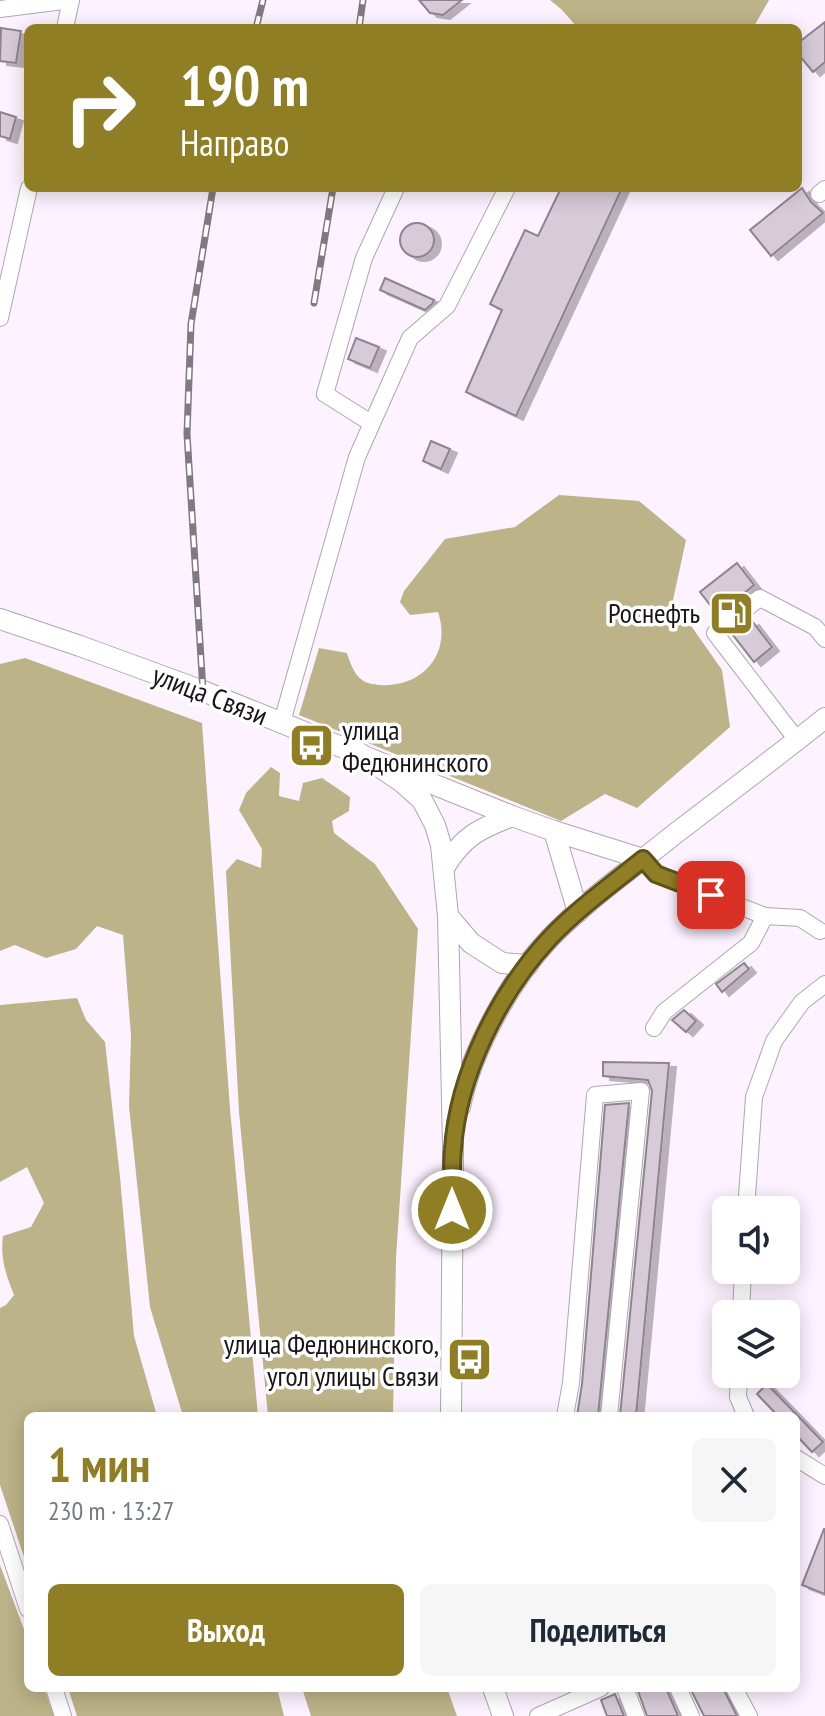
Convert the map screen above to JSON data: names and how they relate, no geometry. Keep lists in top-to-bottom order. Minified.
{"streets":{"main road":["улица Связи"]},"places":{"fuel station":["Роснефть"],"bus stop":["улица Федюнинского","улица Федюнинского, угол улицы Связи"]},"page":{"turn":["190 m","Направо"],"heading":["1 мин","230 m · 13:27"],"buttons":["Выход","Поделиться"]}}
